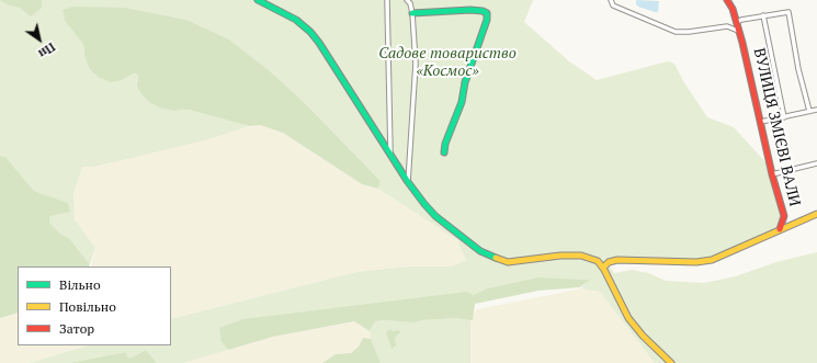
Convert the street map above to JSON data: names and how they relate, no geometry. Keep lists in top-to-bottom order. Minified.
{"streets":{"street":["ВУЛИЦЯ ЗМІЄВІ ВАЛИ"]},"parks":["Садове товариство «Космос»"],"legend":["Вільно","Повільно","Затор"],"north":"bottom right"}
